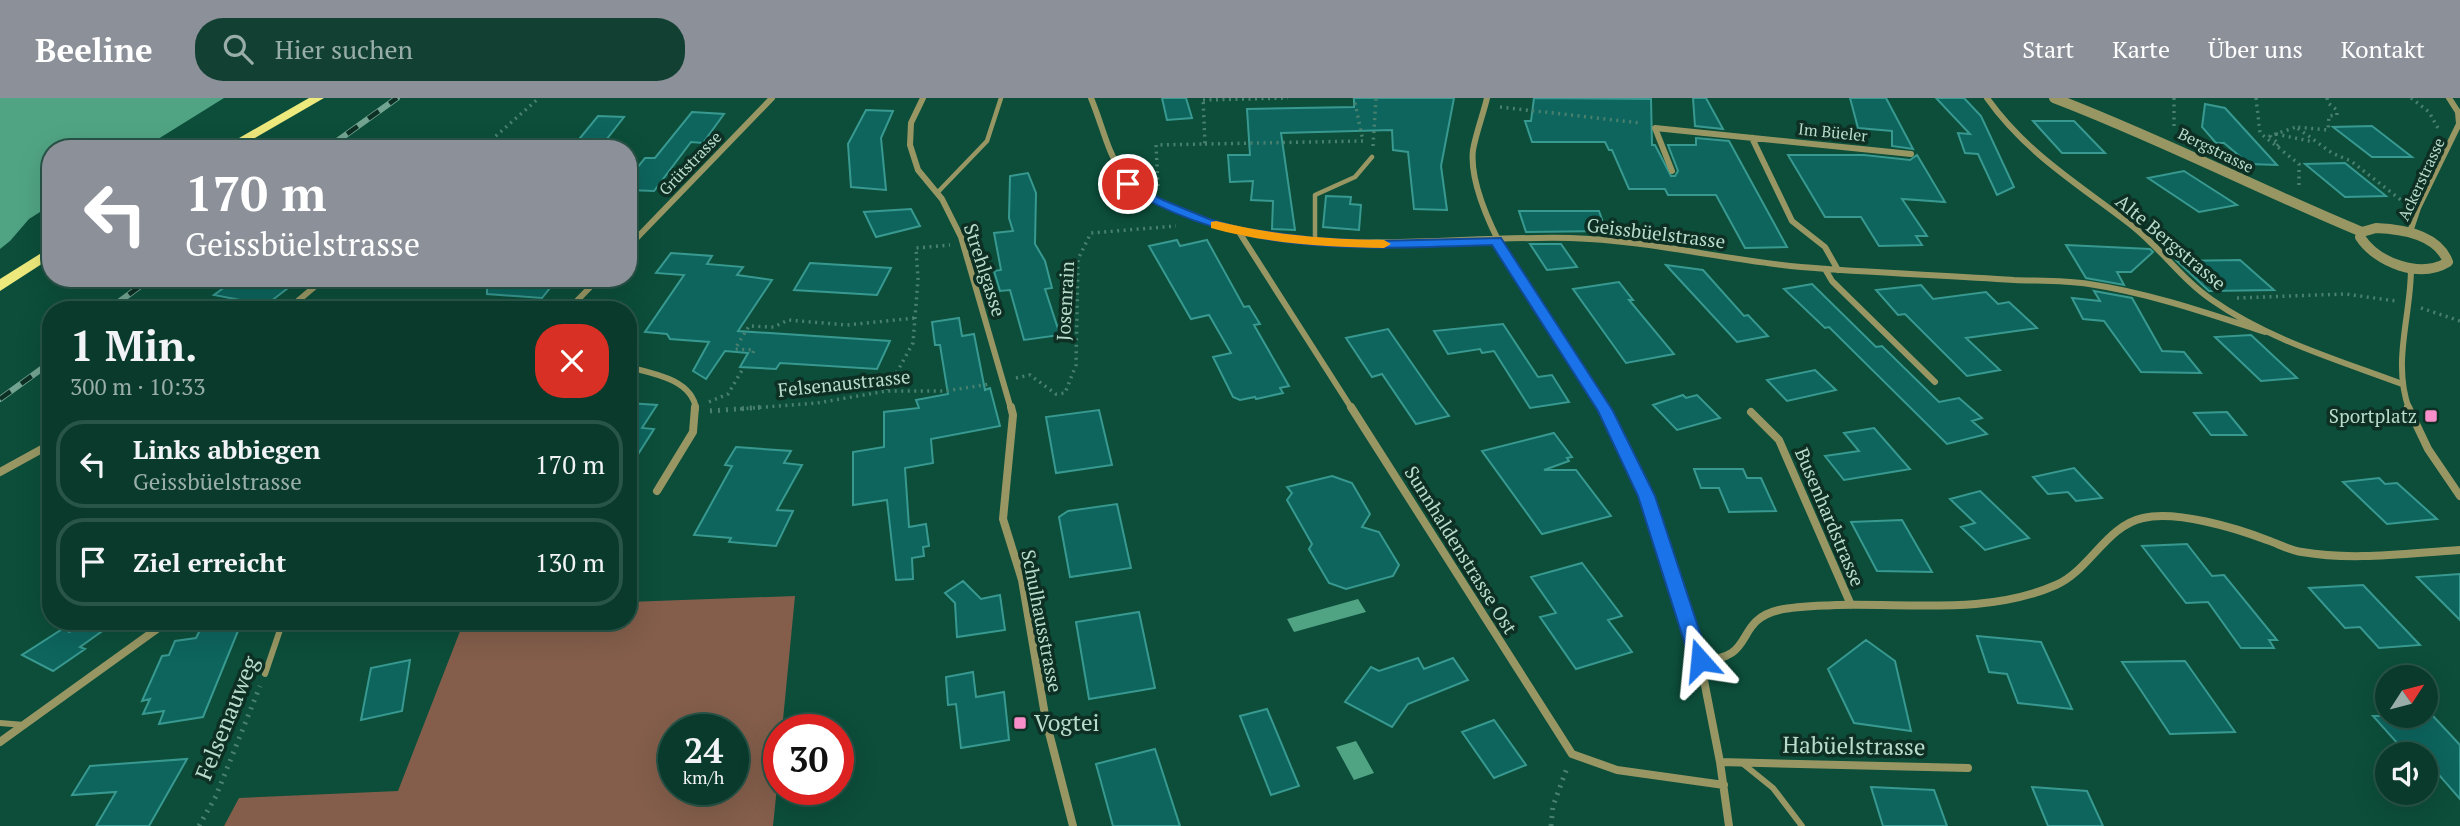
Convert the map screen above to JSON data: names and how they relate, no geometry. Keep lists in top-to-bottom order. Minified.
{"streets":{"street":["Im Büeler","Bergstrasse","Grütstrasse","Ackerstrasse","Geissbüelstrasse","Alte Bergstrasse","Strehlgasse","Busenhardstrasse","Sunnhaldenstrasse Ost","Schulhausstrasse","Habüelstrasse"],"lane":["Felsenauweg"],"path":["Josenrain","Felsenaustrasse"]},"crossings":[["Bergstrasse","Ackerstrasse"],["Geissbüelstrasse","Alte Bergstrasse"],["Geissbüelstrasse","Josenrain"],["Geissbüelstrasse","Sunnhaldenstrasse Ost"],["Strehlgasse","Schulhausstrasse"]],"places":{"transit":["Sportplatz","Vogtei"]},"north":"top right","page":{"header":"Beeline","search":"Hier suchen","nav":["Start","Karte","Über uns","Kontakt"],"turn":["170 m","Geissbüelstrasse"],"heading":["1 Min.","300 m · 10:33"],"list":[{"name":"Links abbiegen","note":"Geissbüelstrasse","value":"170 m"},{"name":"Ziel erreicht","value":"130 m"}],"speed":"24 km/h","limit":"30"}}
